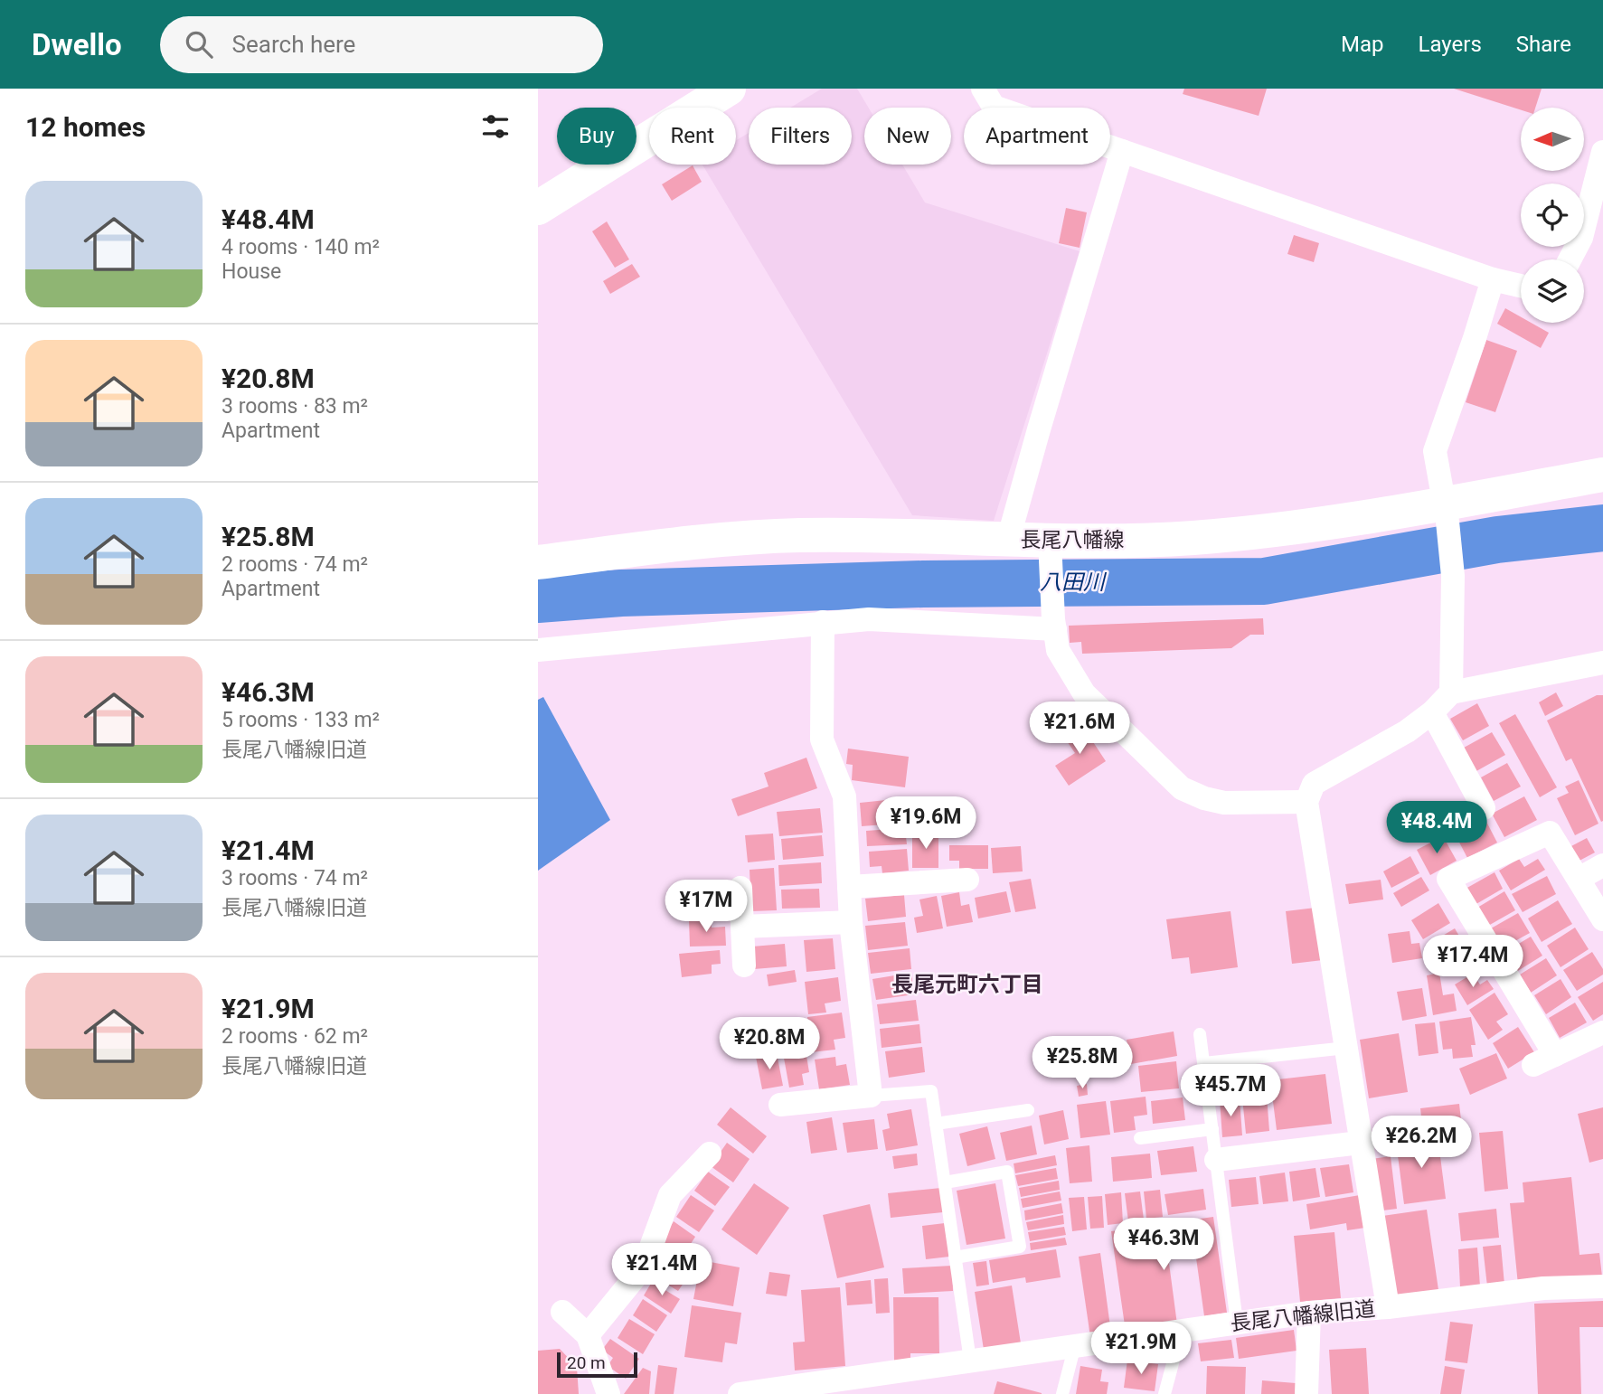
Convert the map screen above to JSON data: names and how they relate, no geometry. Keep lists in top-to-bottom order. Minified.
{"streets":{"main road":["長尾八幡線"],"street":["長尾八幡線旧道"]},"districts":["長尾元町六丁目"],"water":["八田川"],"scale_bar":"20 m","north":"left","page":{"header":"Dwello","search":"Search here","nav":["Map","Layers","Share"],"heading":"12 homes","chip":["Buy","Rent","Filters","New","Apartment"],"list":[{"name":"¥48.4M","note":"4 rooms · 140 m² · House"},{"name":"¥20.8M","note":"3 rooms · 83 m² · Apartment"},{"name":"¥25.8M","note":"2 rooms · 74 m² · Apartment"},{"name":"¥46.3M","note":"5 rooms · 133 m² · 長尾八幡線旧道"},{"name":"¥21.4M","note":"3 rooms · 74 m² · 長尾八幡線旧道"},{"name":"¥21.9M","note":"2 rooms · 62 m² · 長尾八幡線旧道"}],"price":["¥21.6M","¥19.6M","¥48.4M","¥17M","¥17.4M","¥20.8M","¥25.8M","¥45.7M","¥26.2M","¥46.3M","¥21.4M","¥21.9M"],"scale":"20 m"}}
